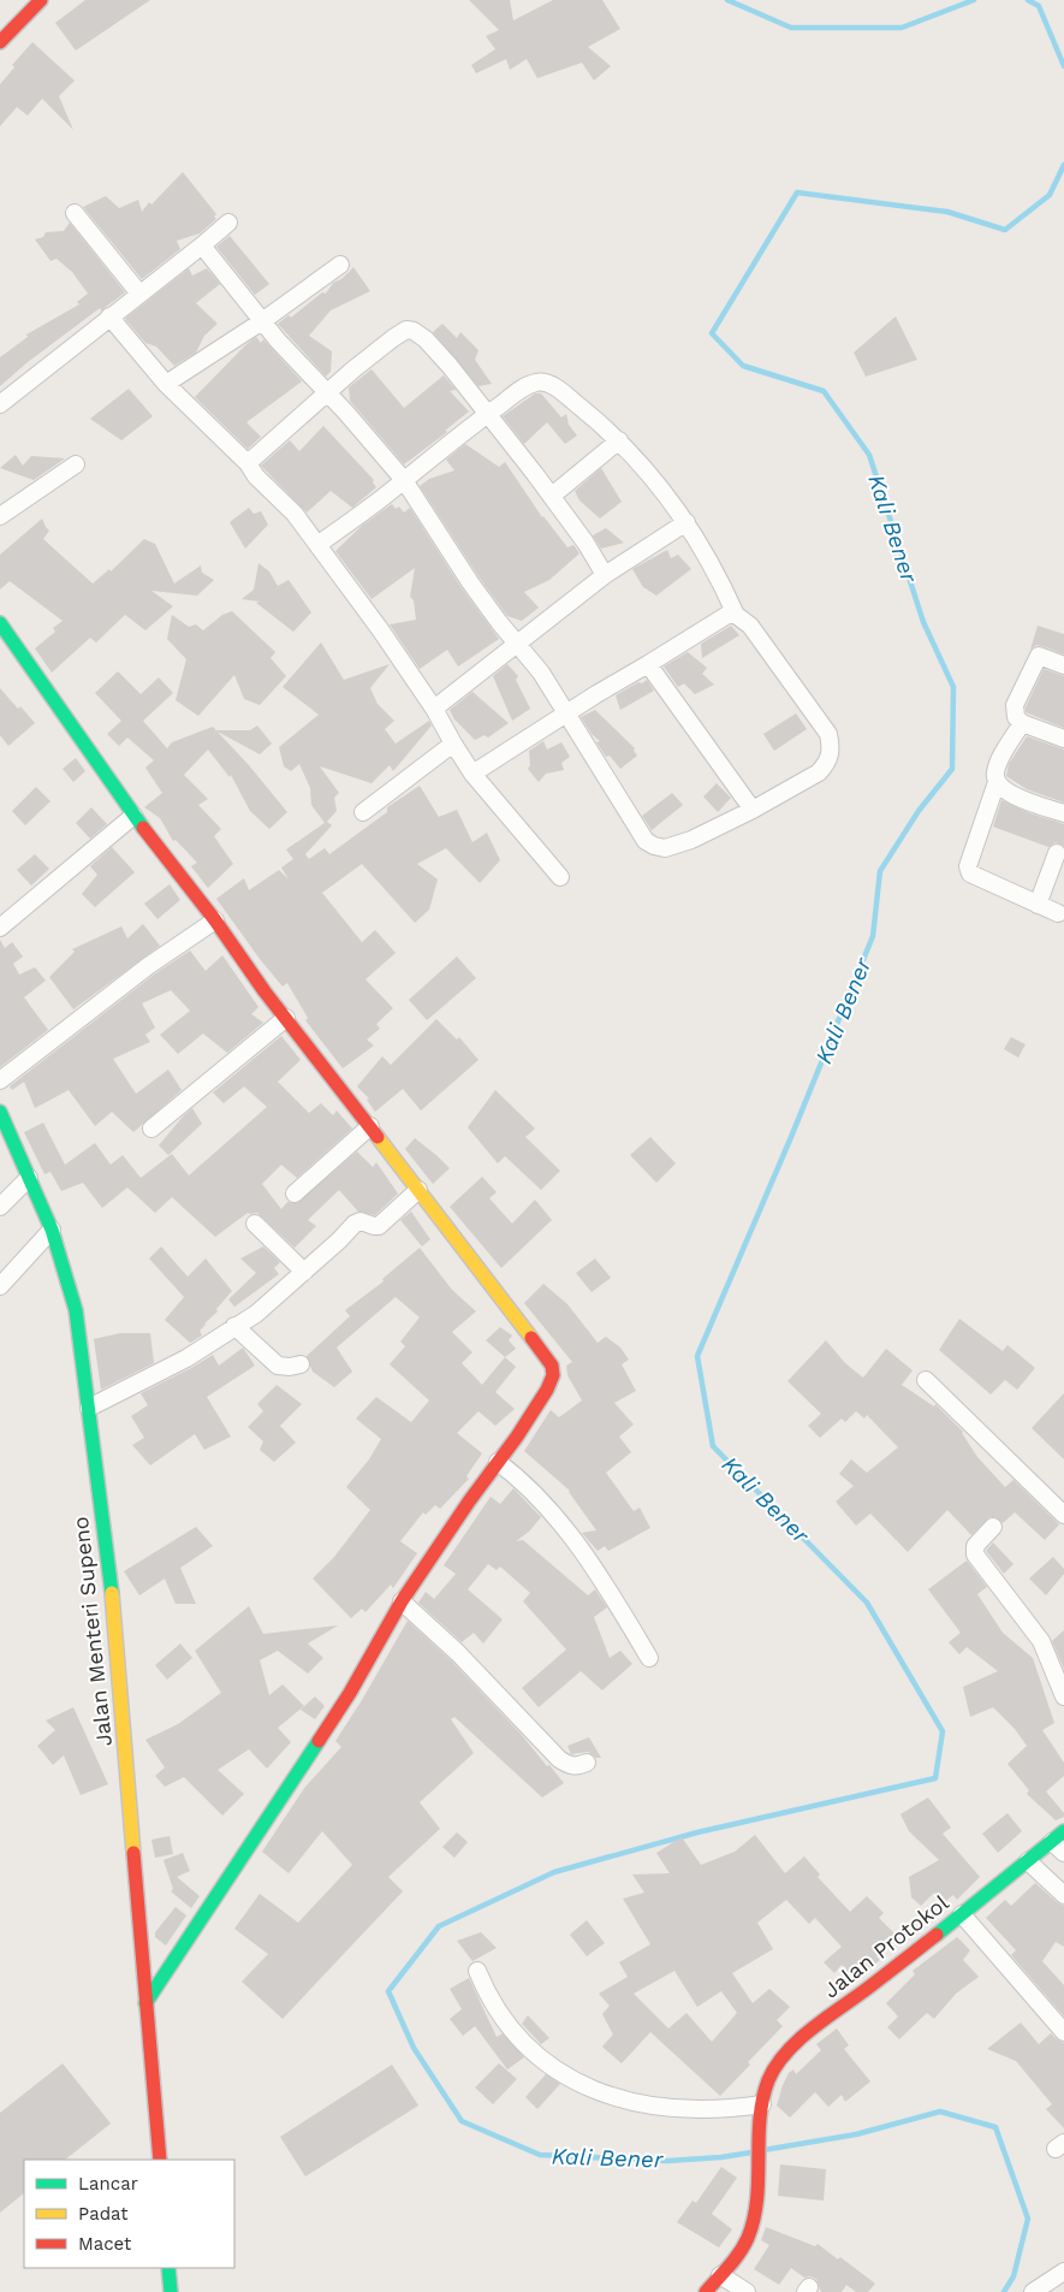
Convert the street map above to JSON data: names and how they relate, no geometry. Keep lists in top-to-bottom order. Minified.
{"streets":{"street":["Jalan Menteri Supeno","Jalan Protokol"]},"water":["Kali Bener"],"legend":["Lancar","Padat","Macet"]}
